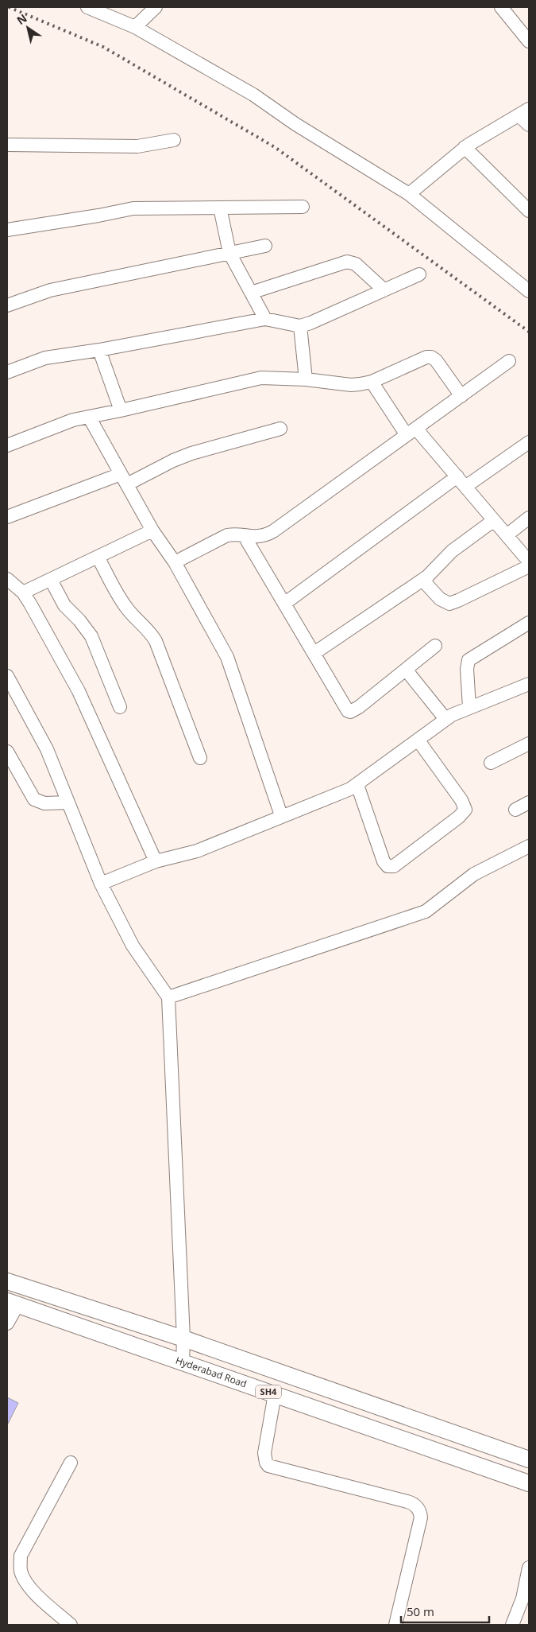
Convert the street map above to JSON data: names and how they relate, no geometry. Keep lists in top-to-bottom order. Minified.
{"streets":{"main road":["Hyderabad Road","SH4"]},"scale_bar":"50 m","north":"top left"}
